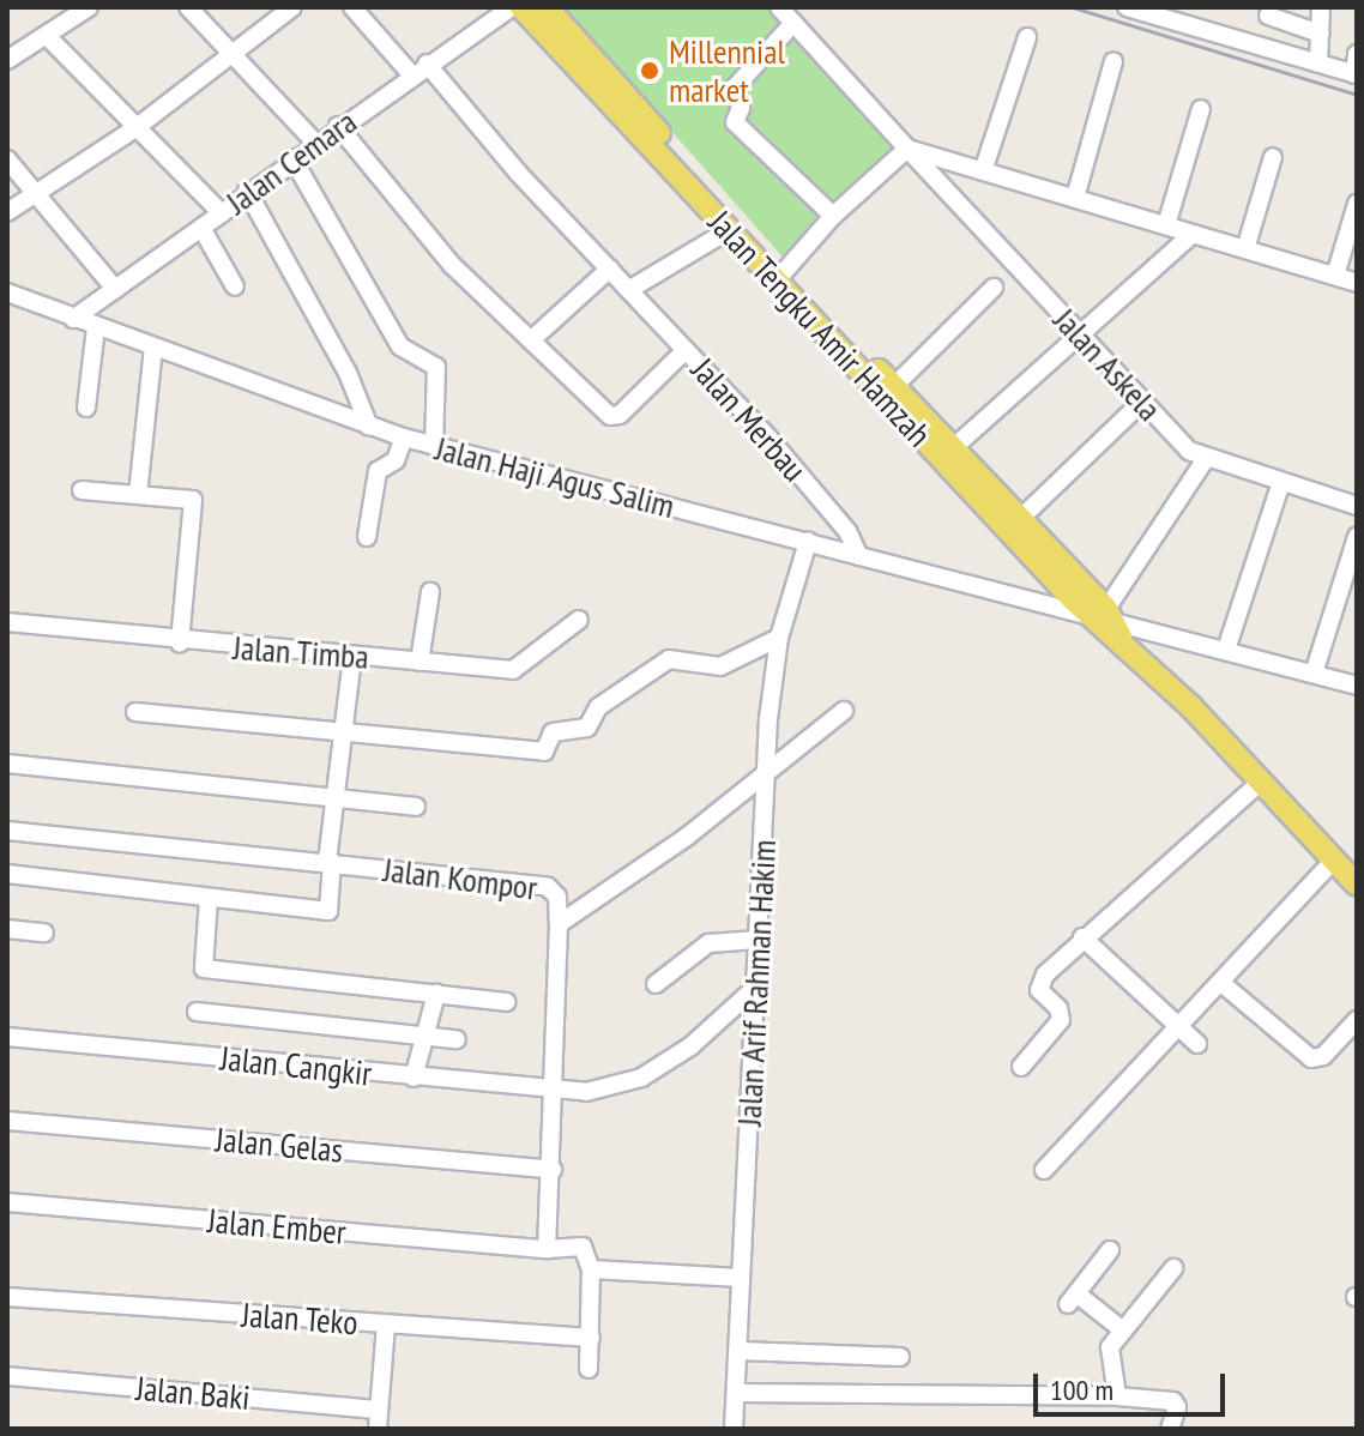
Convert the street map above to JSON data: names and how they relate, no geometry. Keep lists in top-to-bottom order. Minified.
{"streets":{"main road":["Jalan Tengku Amir Hamzah"],"street":["Jalan Cemara","Jalan Askela","Jalan Merbau","Jalan Haji Agus Salim","Jalan Timba","Jalan Kompor","Jalan Arif Rahman Hakim","Jalan Cangkir","Jalan Gelas","Jalan Ember","Jalan Teko","Jalan Baki"]},"crossings":[["Jalan Cemara","Jalan Merbau"],["Jalan Cemara","Jalan Haji Agus Salim"],["Jalan Tengku Amir Hamzah","Jalan Haji Agus Salim"],["Jalan Merbau","Jalan Haji Agus Salim"],["Jalan Haji Agus Salim","Jalan Arif Rahman Hakim"],["Jalan Kompor","Jalan Cangkir"],["Jalan Kompor","Jalan Gelas"],["Jalan Kompor","Jalan Ember"],["Jalan Arif Rahman Hakim","Jalan Cangkir"]],"places":["Millennial market"],"scale_bar":"100 m"}
